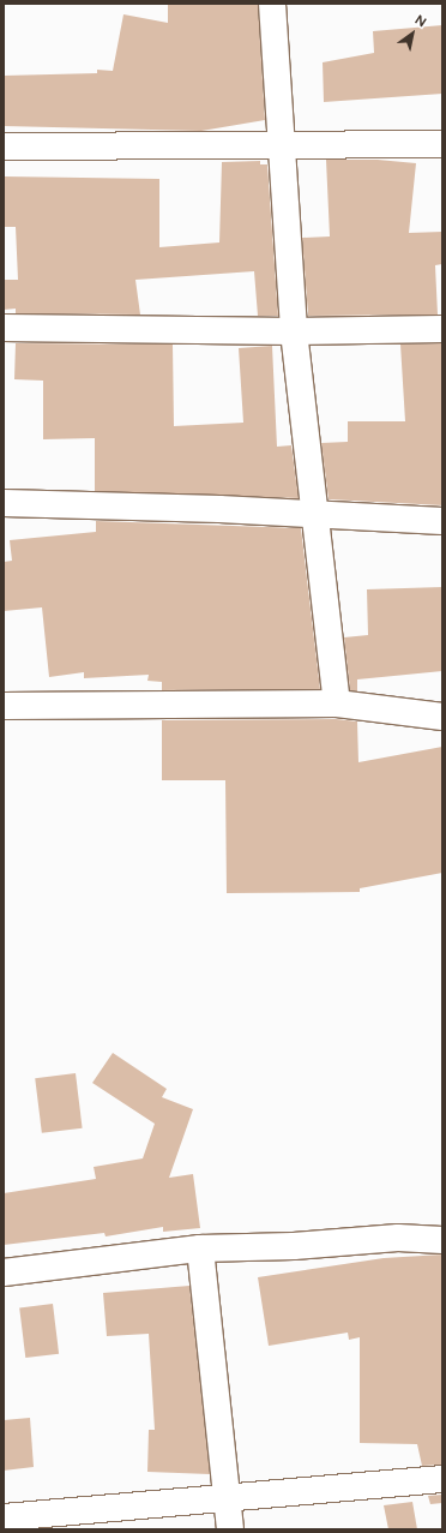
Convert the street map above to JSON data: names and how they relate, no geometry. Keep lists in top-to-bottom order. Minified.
{"north":"top right"}
